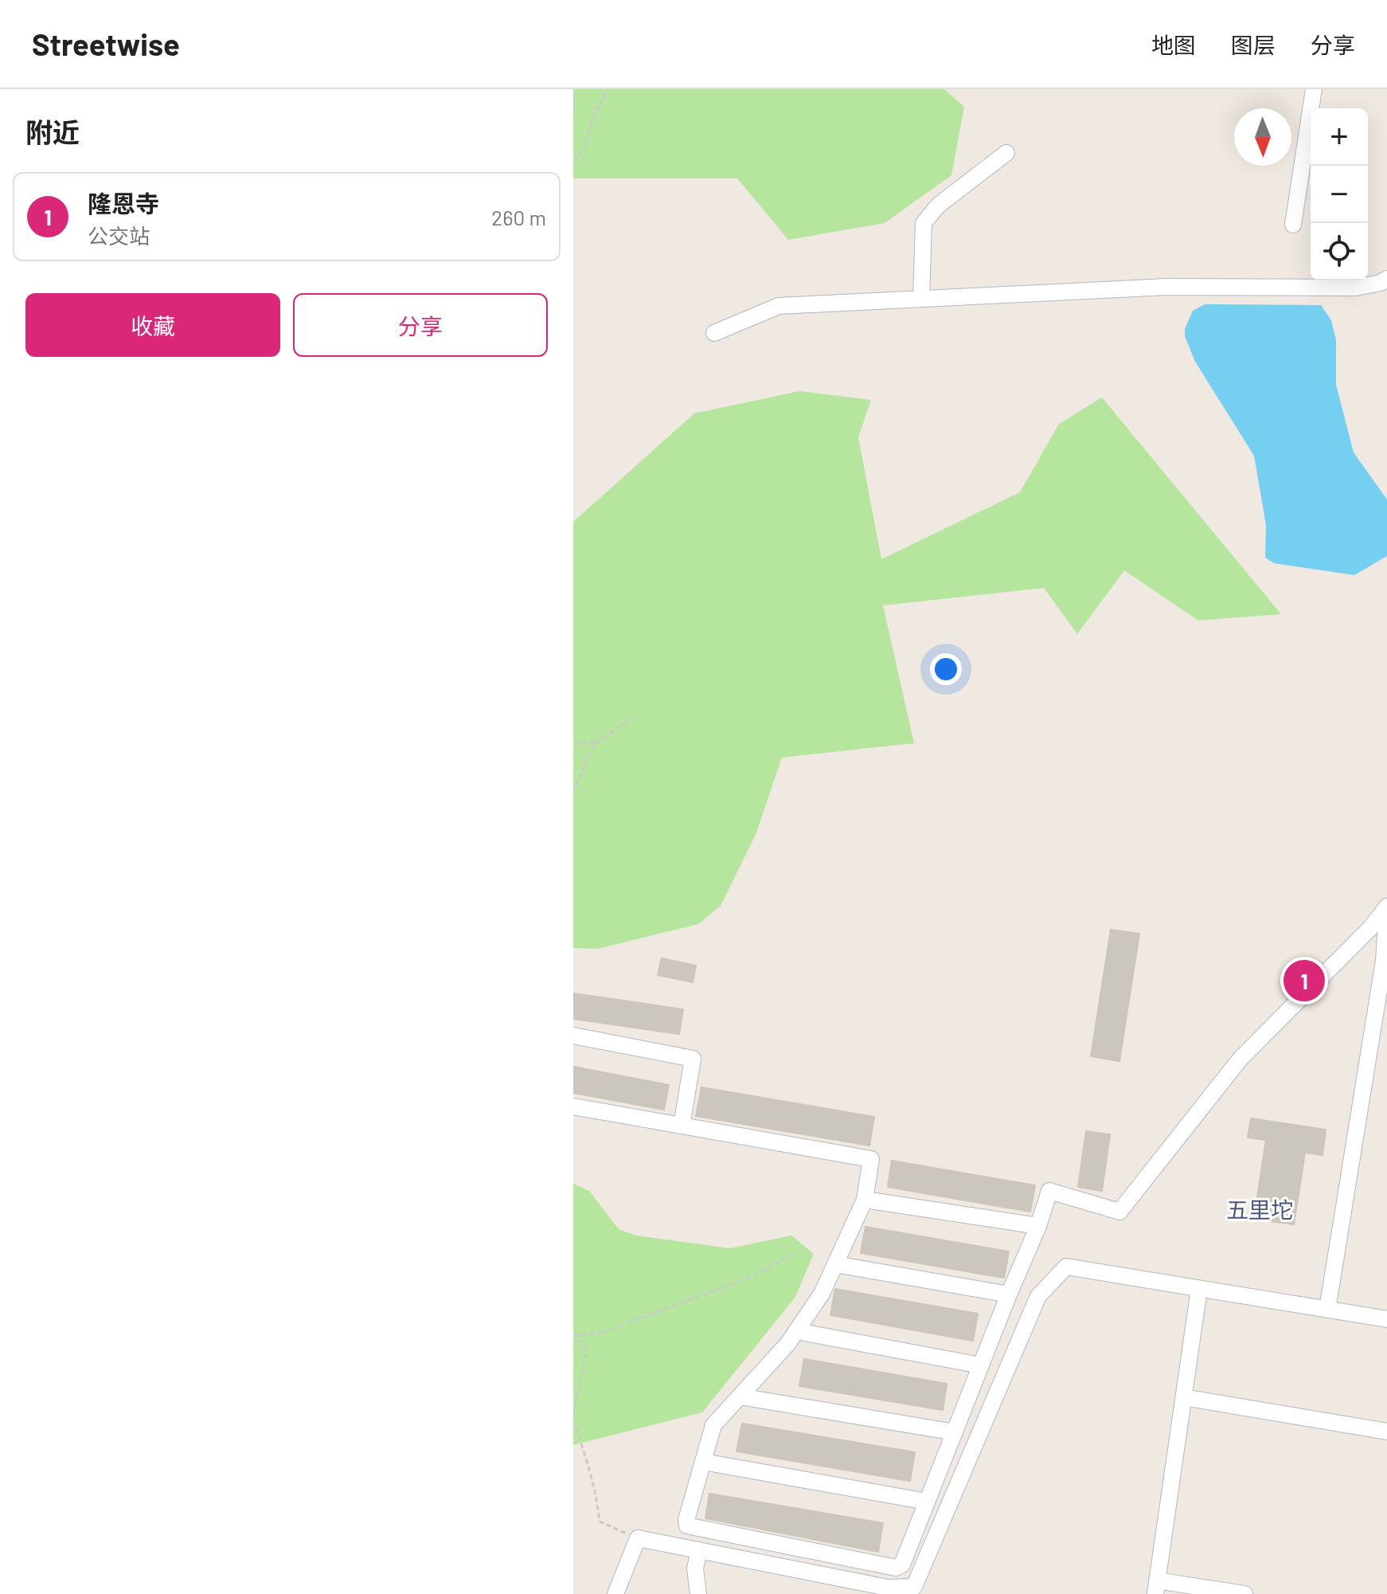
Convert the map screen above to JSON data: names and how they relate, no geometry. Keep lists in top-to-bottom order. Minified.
{"districts":["五里坨"],"north":"bottom","page":{"header":"Streetwise","nav":["地图","图层","分享"],"heading":"附近","map_buttons":["+","−"],"list":[{"mark":"1","name":"隆恩寺","note":"公交站","value":"260 m"}],"buttons":["收藏","分享"],"pins":"1"}}
